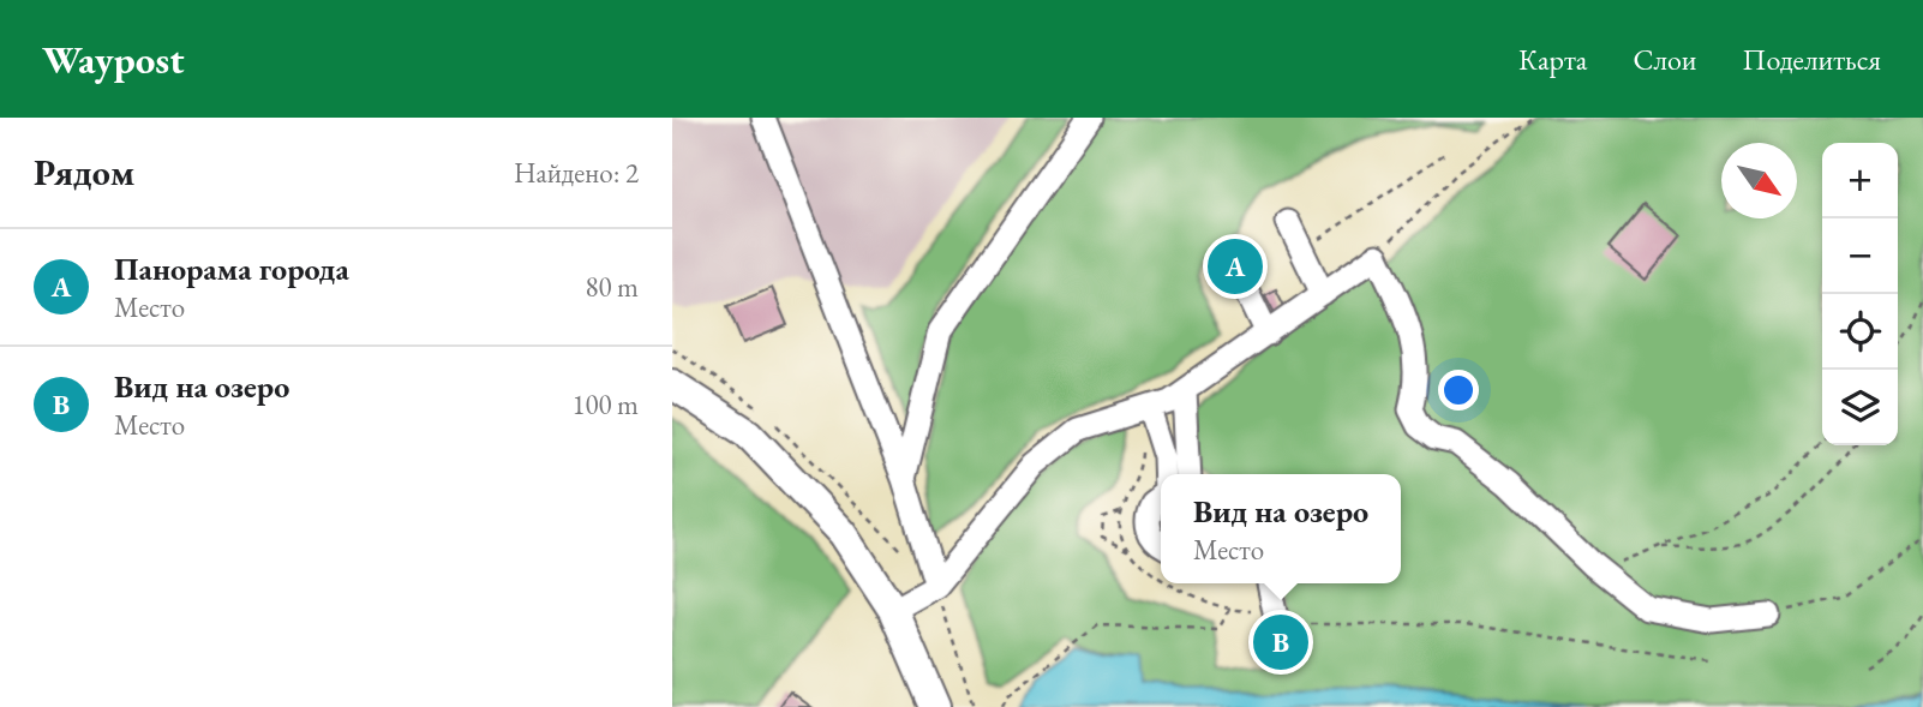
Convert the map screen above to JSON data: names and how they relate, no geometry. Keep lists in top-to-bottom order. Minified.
{"north":"bottom right","page":{"header":"Waypost","nav":["Карта","Слои","Поделиться"],"heading":["Рядом","Найдено: 2"],"map_buttons":["+","−"],"list":[{"mark":"A","name":"Панорама города","note":"Место","value":"80 m"},{"mark":"B","name":"Вид на озеро","note":"Место","value":"100 m"}],"pins":["A","B"],"popup":["Вид на озеро","Место"]}}
